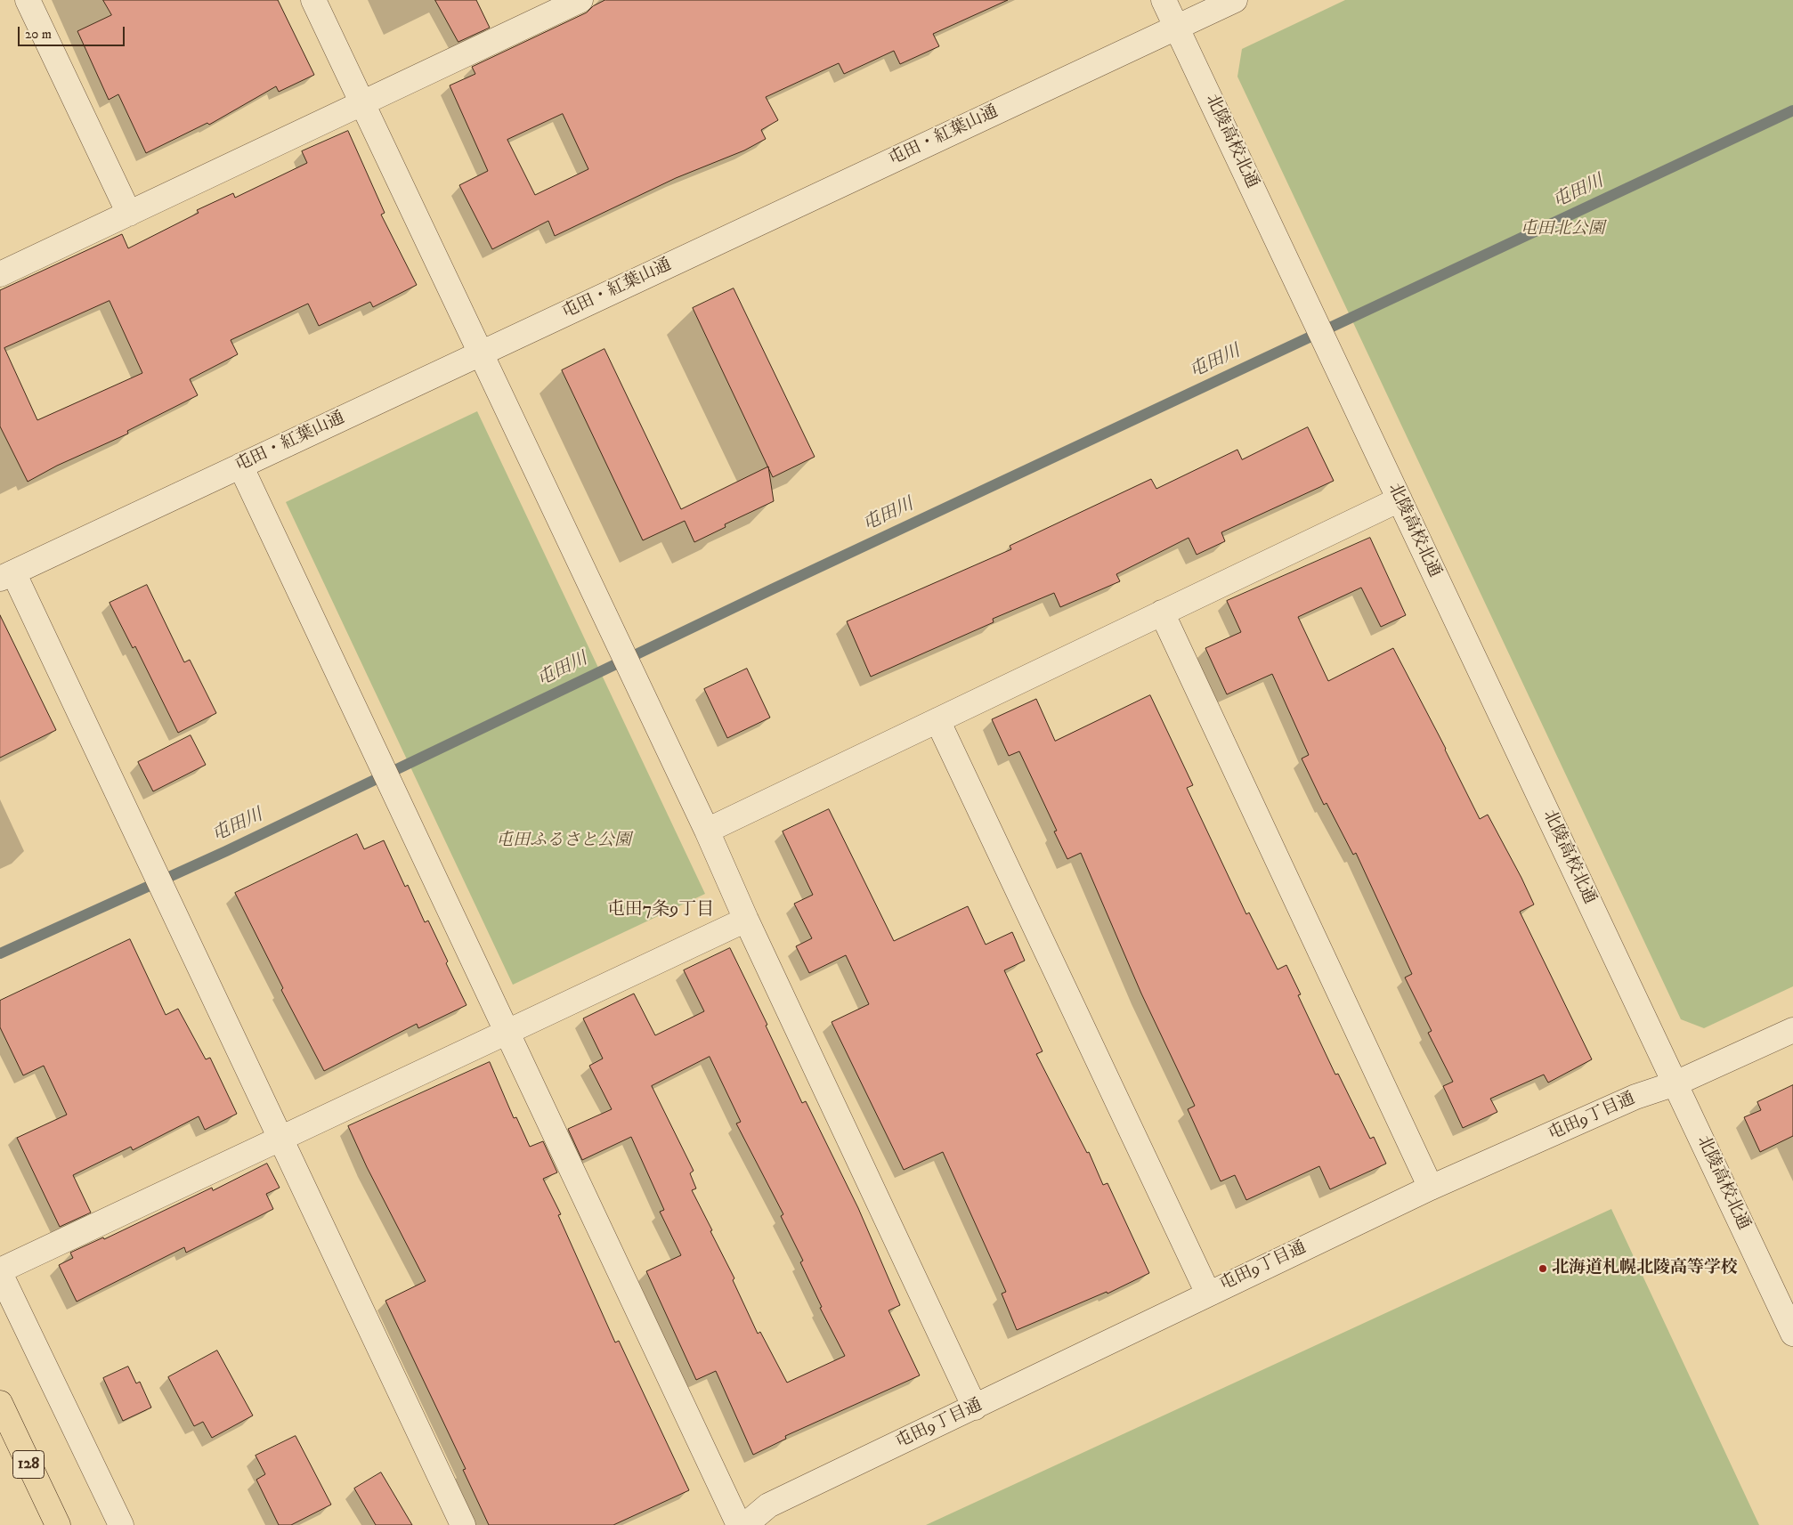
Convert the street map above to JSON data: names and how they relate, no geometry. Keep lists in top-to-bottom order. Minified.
{"streets":{"main road":["128"],"street":["屯田・紅葉山通","北陵高校北通","屯田9丁目通"]},"crossings":[["屯田・紅葉山通","北陵高校北通"],["北陵高校北通","屯田9丁目通"]],"districts":["屯田7条9丁目"],"water":["屯田川"],"parks":["屯田北公園","屯田ふるさと公園"],"places":["北海道札幌北陵高等学校"],"scale_bar":"20 m"}
